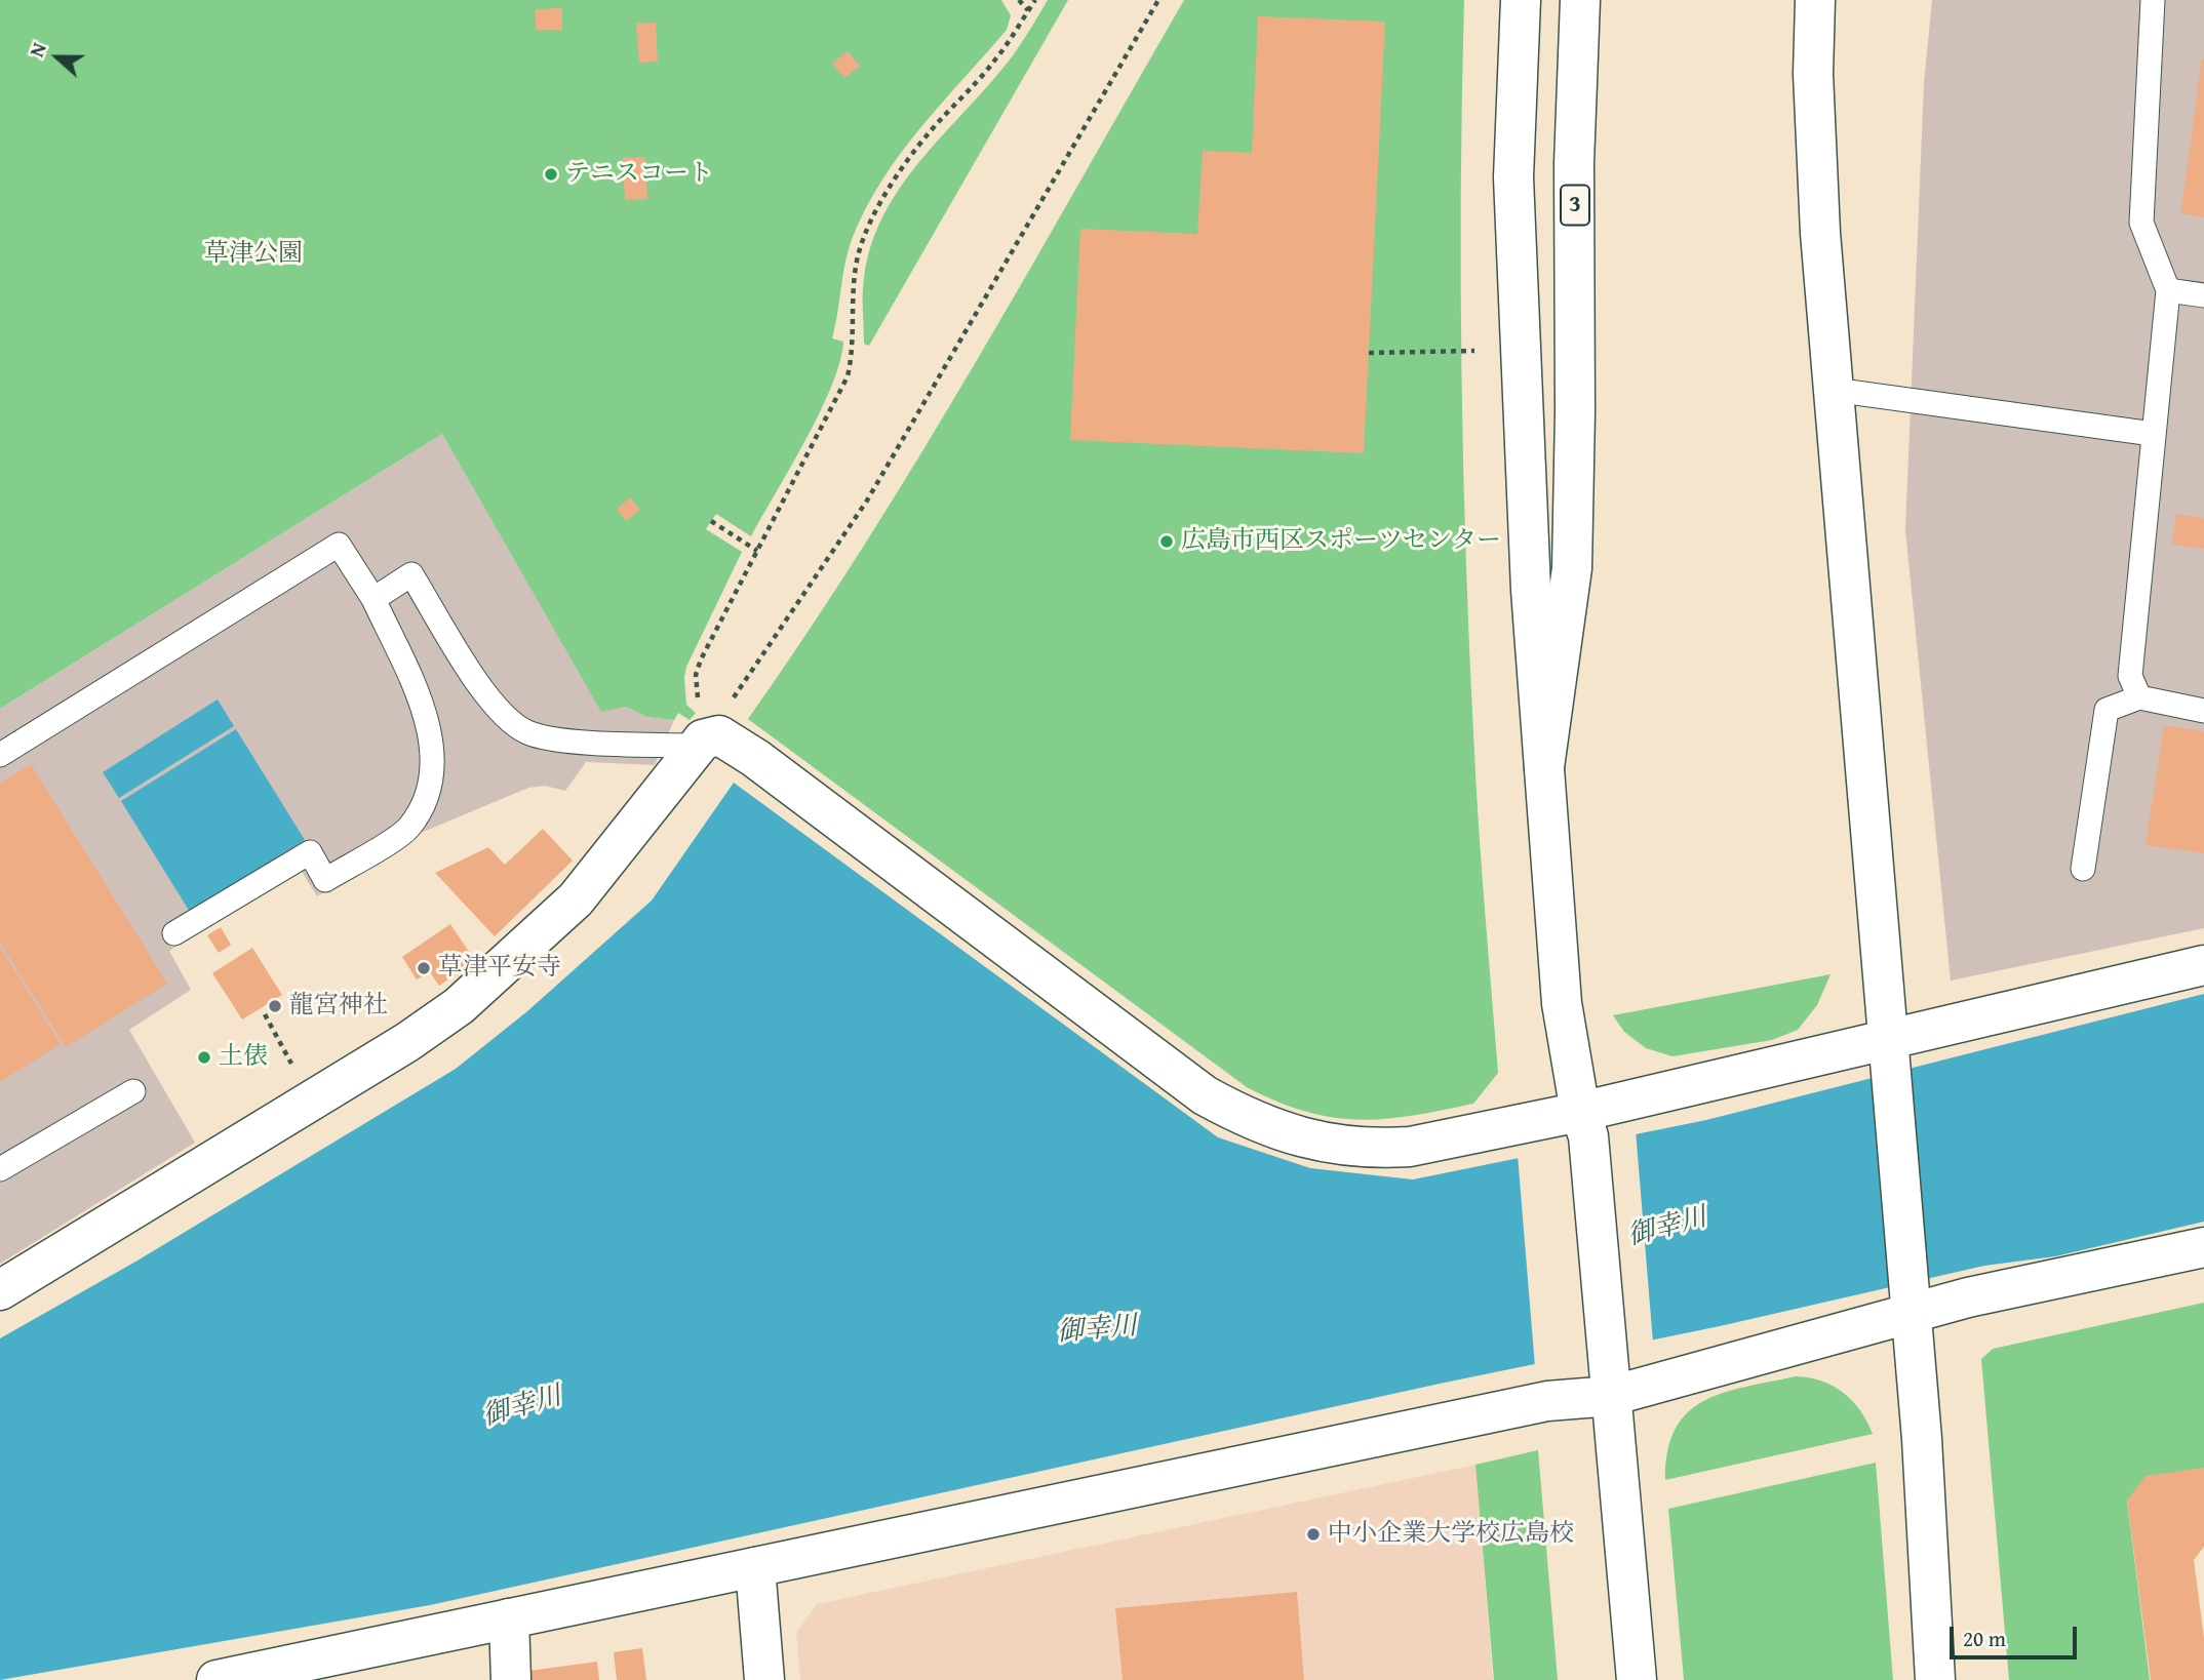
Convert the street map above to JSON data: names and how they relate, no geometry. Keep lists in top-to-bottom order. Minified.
{"streets":{"main road":["3"]},"water":["御幸川"],"parks":["草津公園"],"places":["テニスコート","広島市西区スポーツセンター","草津平安寺","龍宮神社","土俵","中小企業大学校広島校"],"scale_bar":"20 m","north":"left"}
